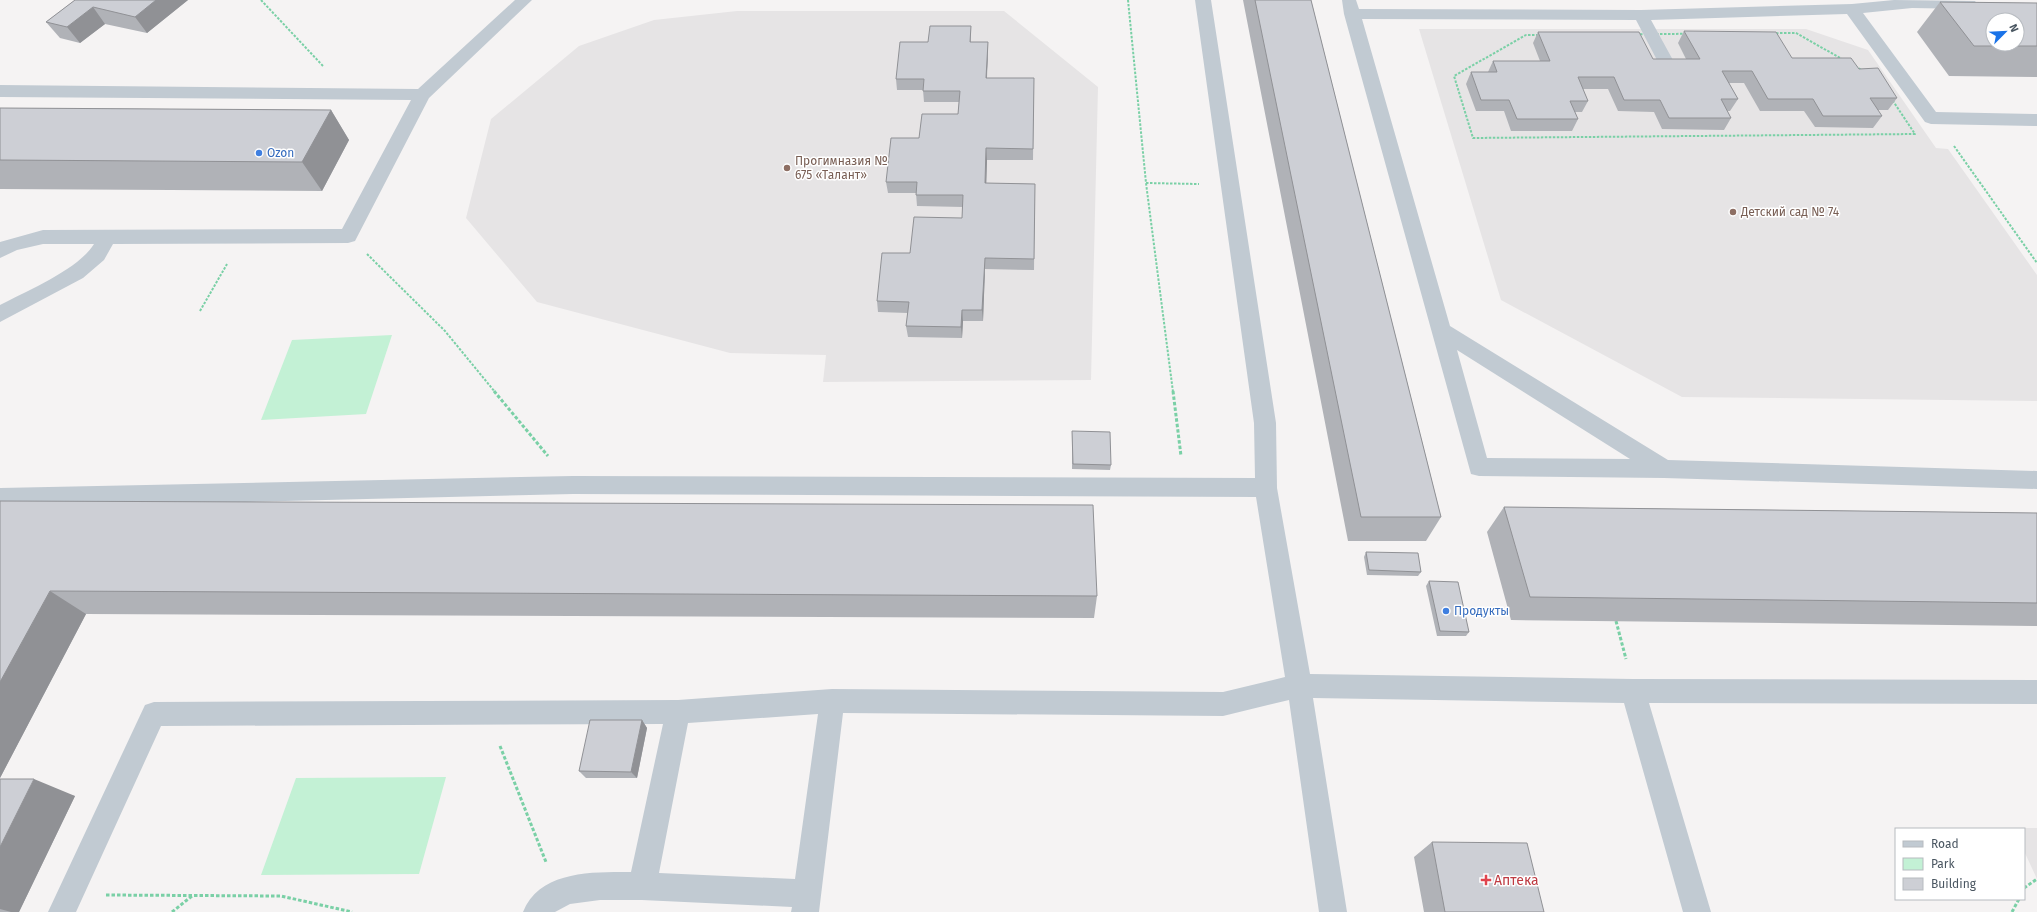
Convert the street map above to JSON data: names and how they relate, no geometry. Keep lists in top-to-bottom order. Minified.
{"places":{"other":["Ozon","Прогимназия № 675 «Талант»","Детский сад № 74","Продукты"],"health":["Аптека"]},"legend":["Road","Park","Building"],"north":"top right"}
